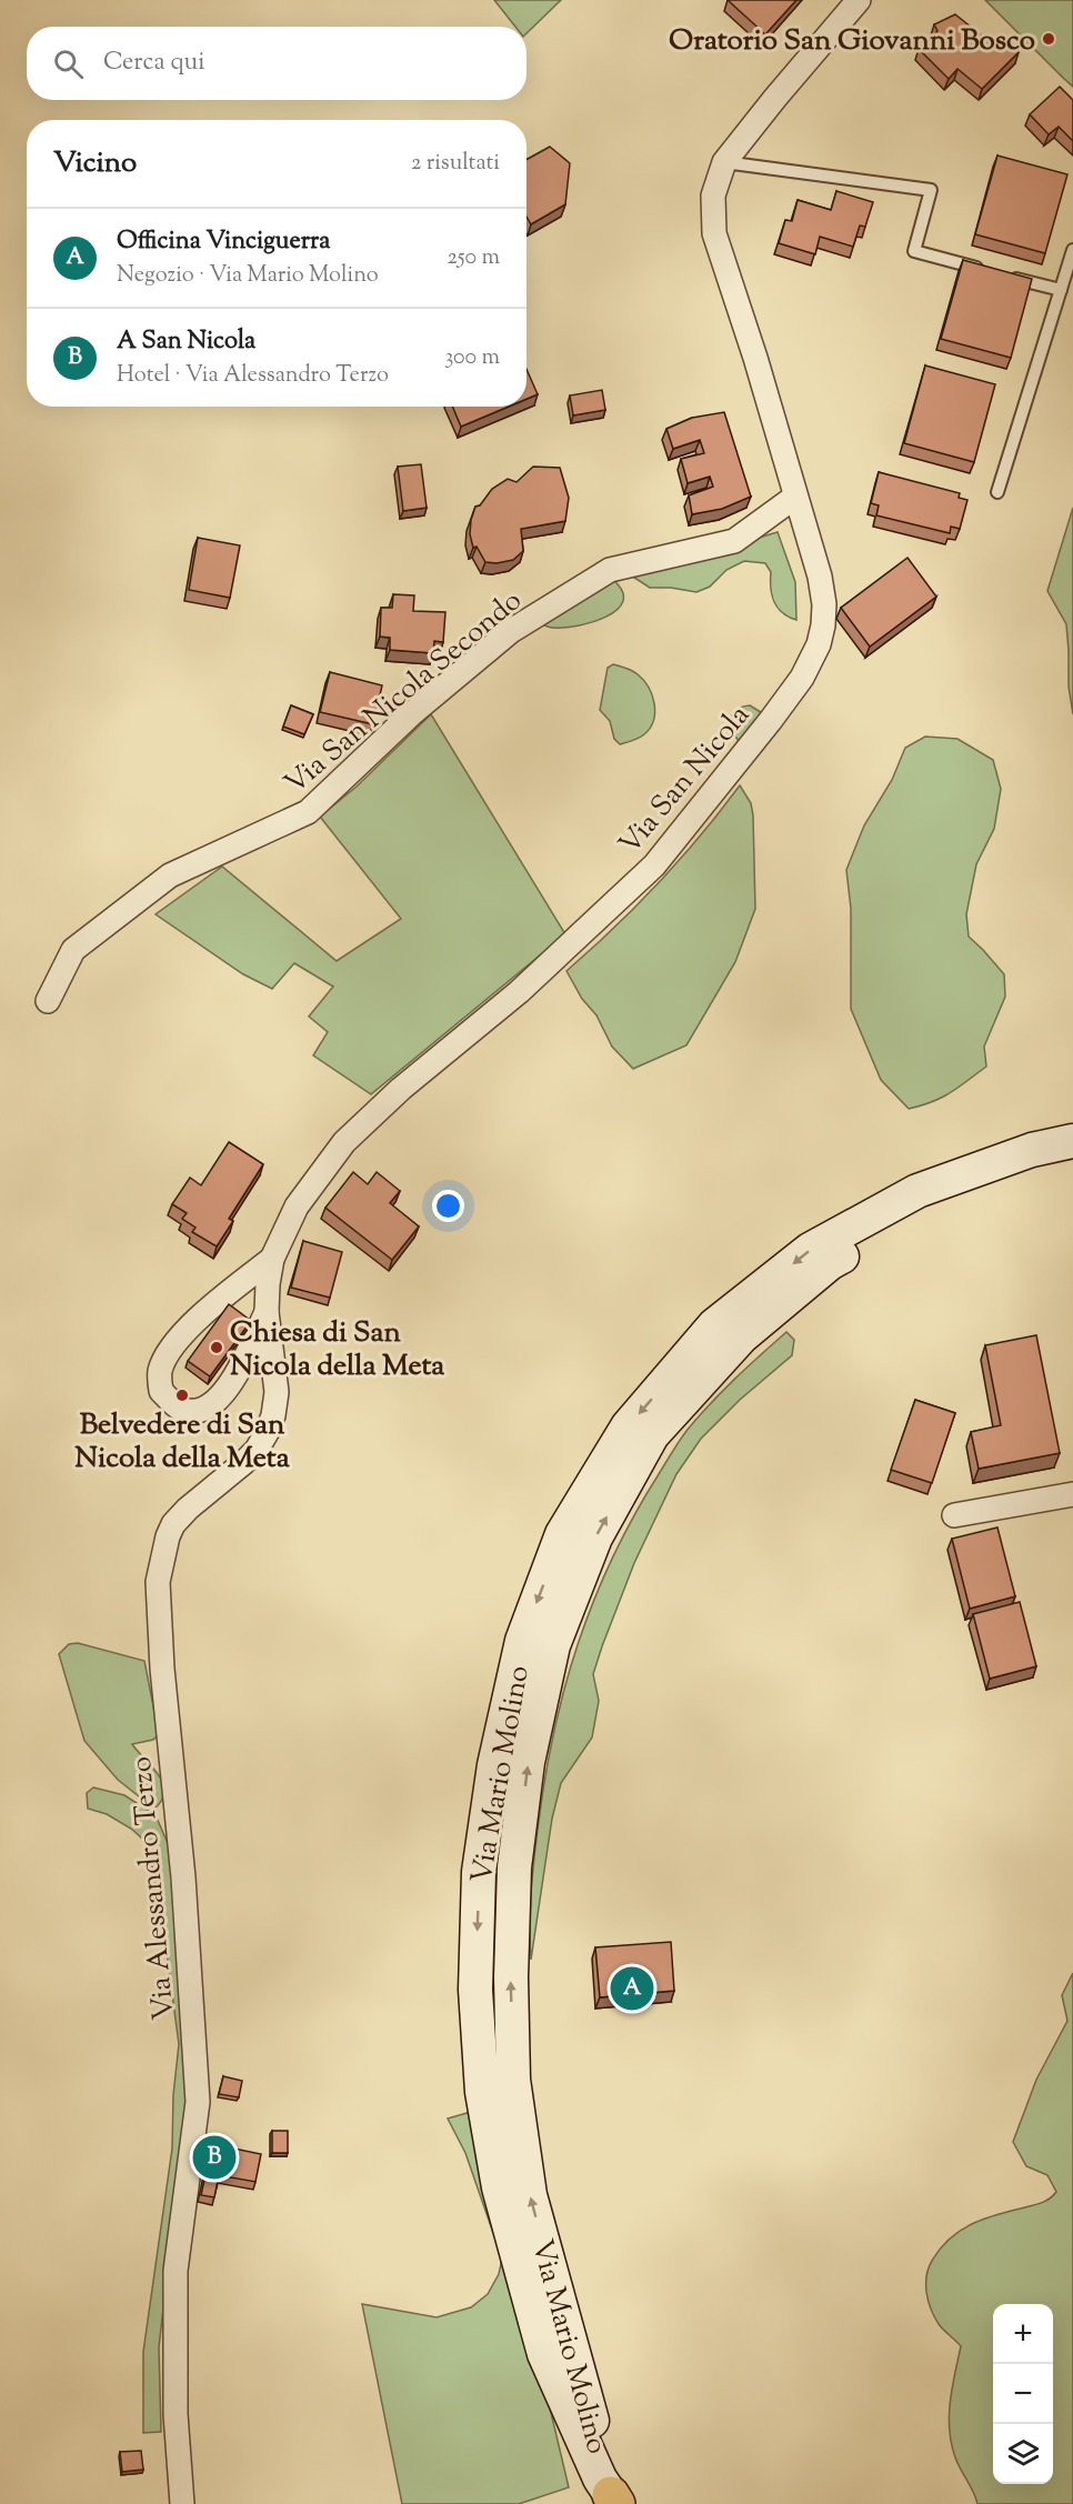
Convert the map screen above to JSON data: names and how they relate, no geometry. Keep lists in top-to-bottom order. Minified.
{"streets":{"main road":["Via Mario Molino"],"street":["Via San Nicola Secondo","Via San Nicola","Via Alessandro Terzo"]},"crossings":[["Via San Nicola Secondo","Via San Nicola"],["Via San Nicola","Via Alessandro Terzo"]],"places":["Oratorio San Giovanni Bosco","Chiesa di San Nicola della Meta","Belvedere di San Nicola della Meta"],"page":{"search":"Cerca qui","heading":["Vicino","2 risultati"],"list":[{"mark":"A","name":"Officina Vinciguerra","note":"Negozio · Via Mario Molino","value":"250 m"},{"mark":"B","name":"A San Nicola","note":"Hotel · Via Alessandro Terzo","value":"300 m"}],"pins":["A","B"],"map_buttons":["+","−"]}}
